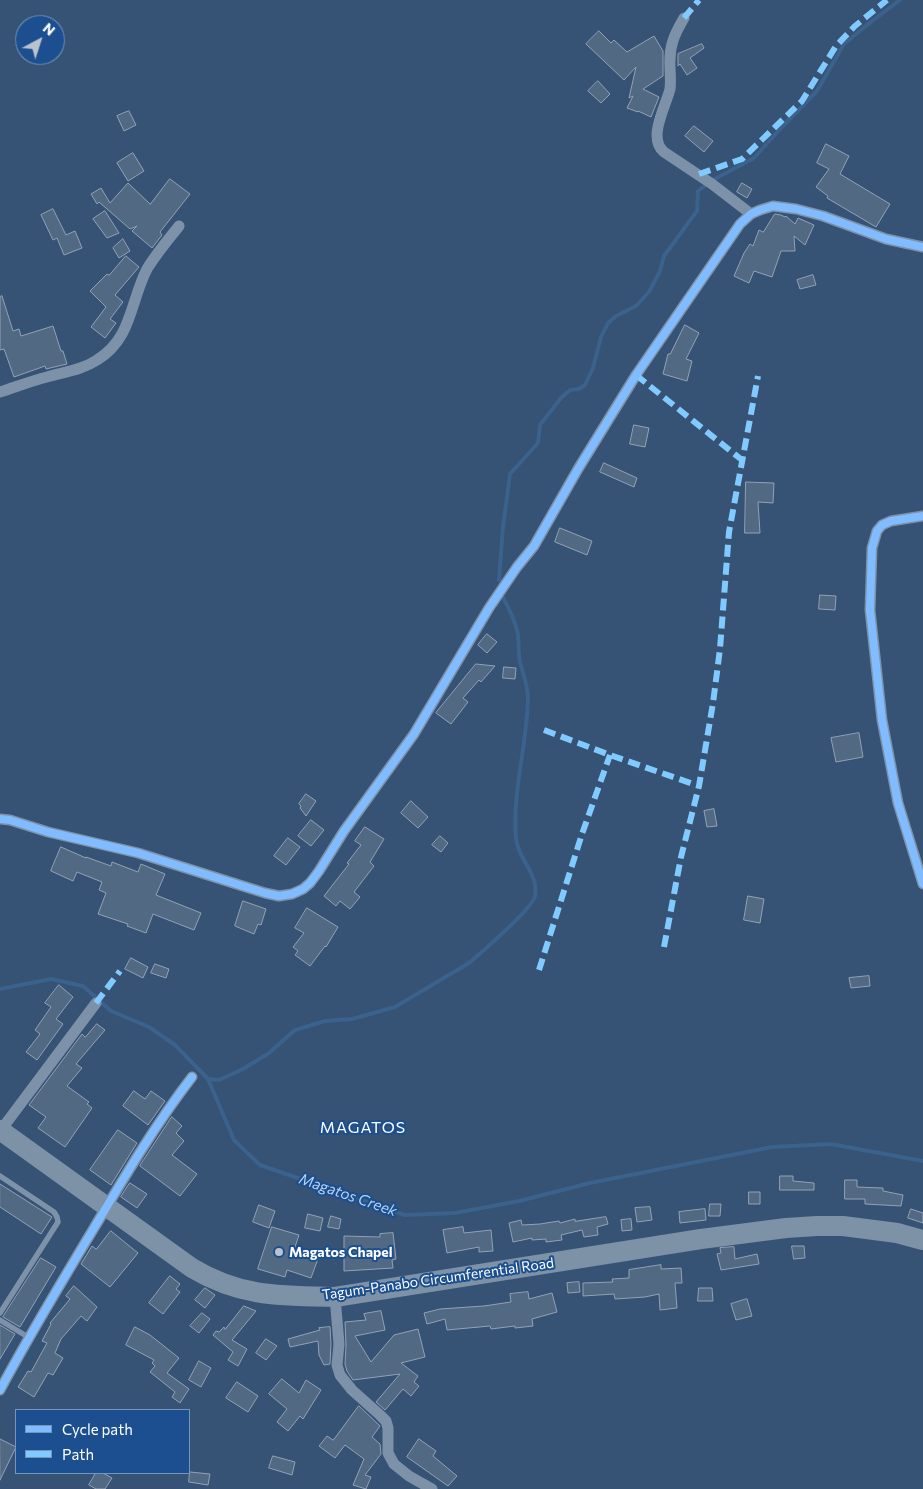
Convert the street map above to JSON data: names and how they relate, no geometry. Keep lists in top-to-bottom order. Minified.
{"streets":{"highway":["Tagum-Panabo Circumferential Road"]},"districts":["MAGATOS"],"water":["Magatos Creek"],"places":["Magatos Chapel"],"legend":["Cycle path","Path"],"north":"top right"}
